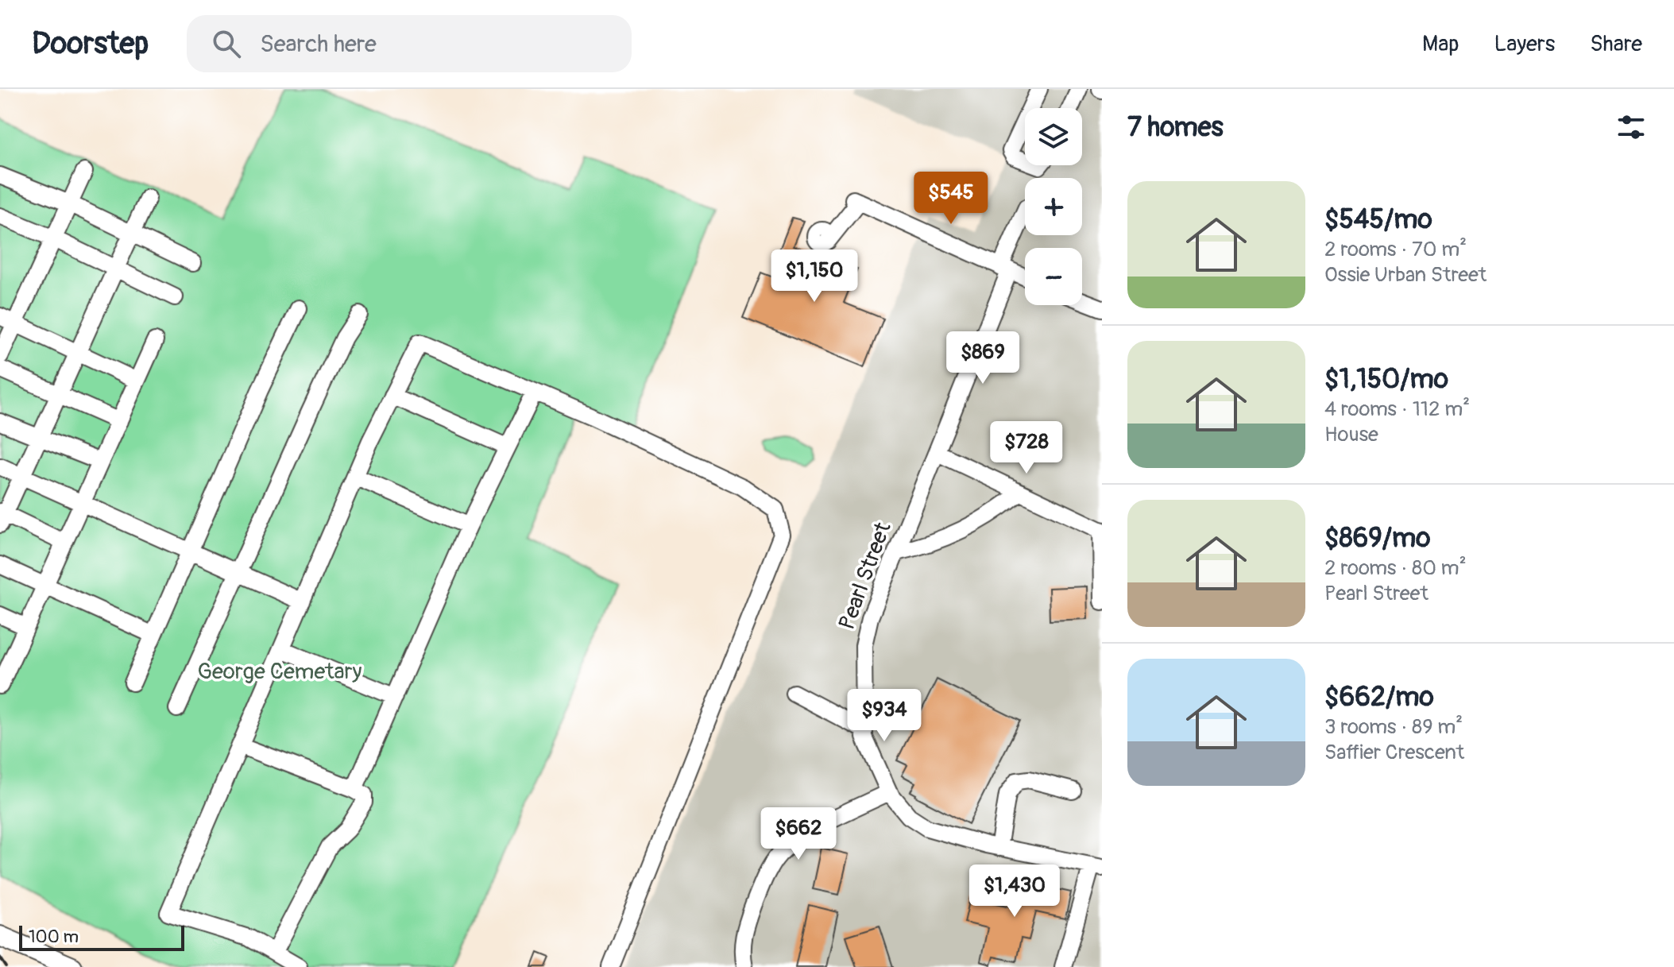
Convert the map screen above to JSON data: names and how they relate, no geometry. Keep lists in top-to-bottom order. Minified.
{"streets":{"street":["Pearl Street"]},"parks":["George Cemetary"],"scale_bar":"100 m","page":{"header":"Doorstep","search":"Search here","nav":["Map","Layers","Share"],"heading":"7 homes","map_buttons":["+","−"],"list":[{"name":"$545/mo","note":"2 rooms · 70 m² · Ossie Urban Street"},{"name":"$1,150/mo","note":"4 rooms · 112 m² · House"},{"name":"$869/mo","note":"2 rooms · 80 m² · Pearl Street"},{"name":"$662/mo","note":"3 rooms · 89 m² · Saffier Crescent"}],"price":["$545","$1,150","$869","$728","$934","$662","$1,430"],"scale":"100 m"}}
